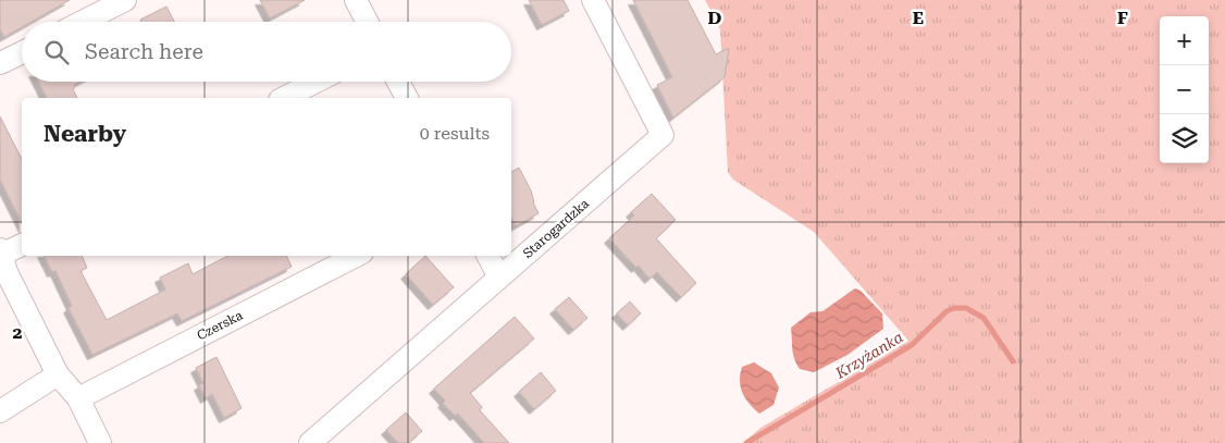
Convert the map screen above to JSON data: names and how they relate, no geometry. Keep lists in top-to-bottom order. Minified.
{"streets":{"street":["Starogardzka","Czerska"]},"water":["Krzyżanka"],"page":{"map_buttons":["+","−"],"search":"Search here","heading":["Nearby","0 results"]},"grid":{"columns":["D","E","F"],"rows":["2"]}}
